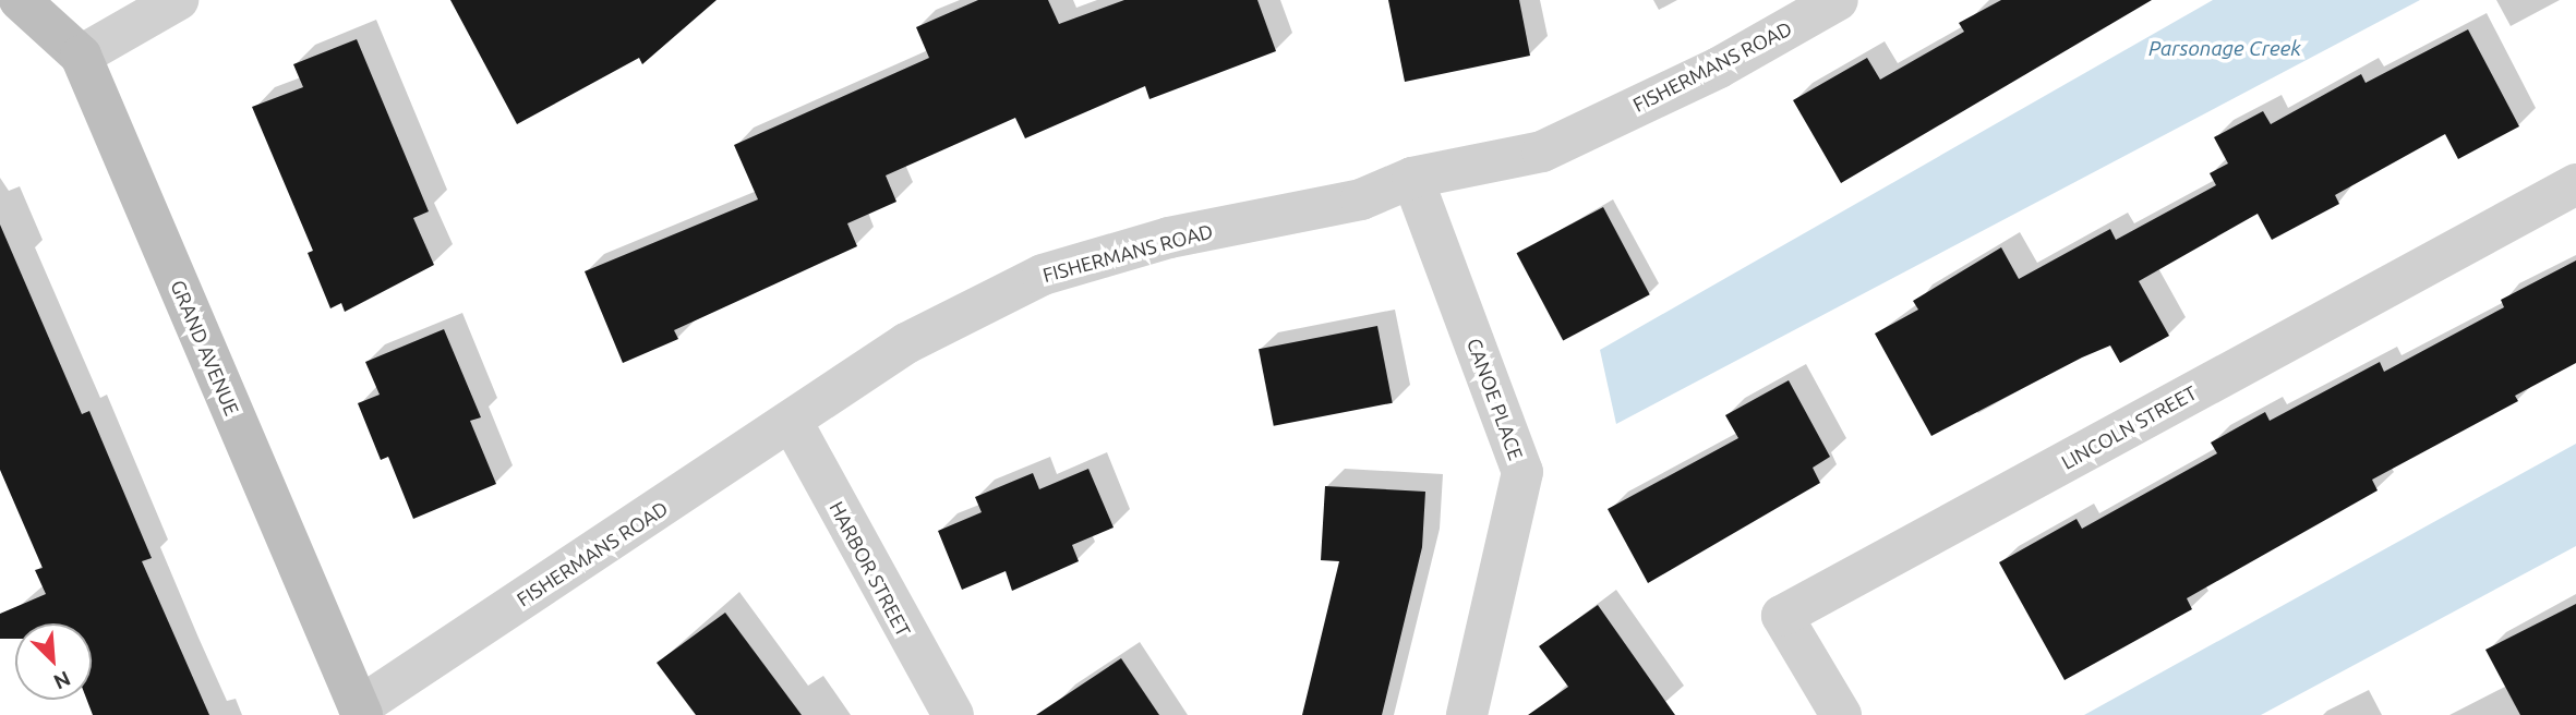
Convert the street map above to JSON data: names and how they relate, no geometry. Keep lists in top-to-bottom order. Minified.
{"streets":{"street":["FISHERMANS ROAD","GRAND AVENUE","CANOE PLACE","LINCOLN STREET","HARBOR STREET"]},"crossings":[["FISHERMANS ROAD","GRAND AVENUE"],["FISHERMANS ROAD","CANOE PLACE"],["FISHERMANS ROAD","HARBOR STREET"]],"water":["Parsonage Creek"],"north":"bottom right"}
